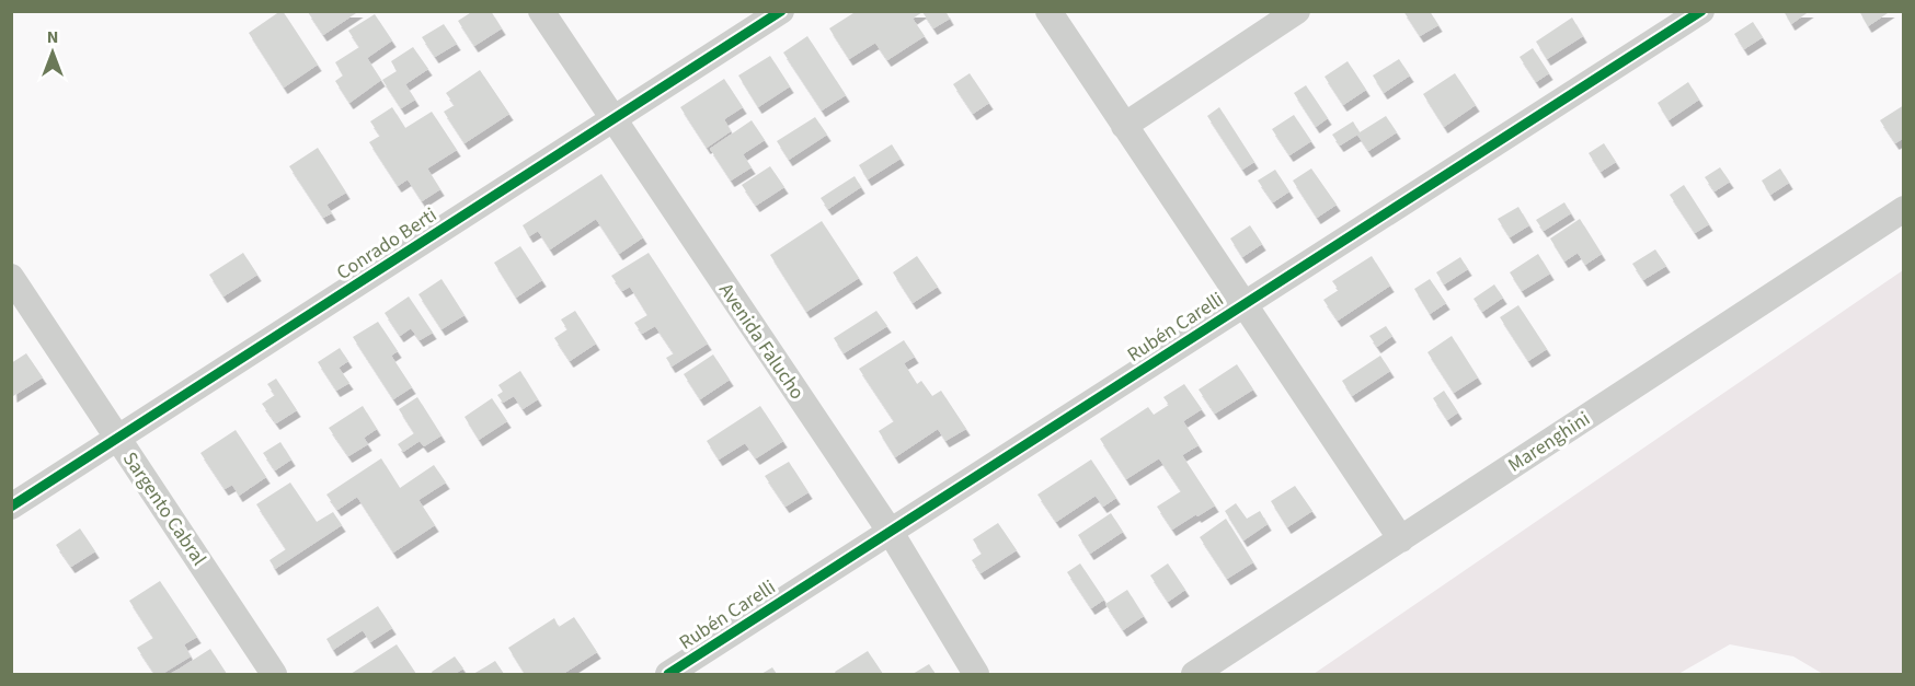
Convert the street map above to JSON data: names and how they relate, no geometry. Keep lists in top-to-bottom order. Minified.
{"streets":{"street":["Conrado Berti","Rubén Carelli","Avenida Falucho","Marenghini","Sargento Cabral"]},"crossings":[["Conrado Berti","Avenida Falucho"],["Conrado Berti","Sargento Cabral"],["Rubén Carelli","Avenida Falucho"],["Rubén Carelli","Marenghini"]],"north":"top"}
